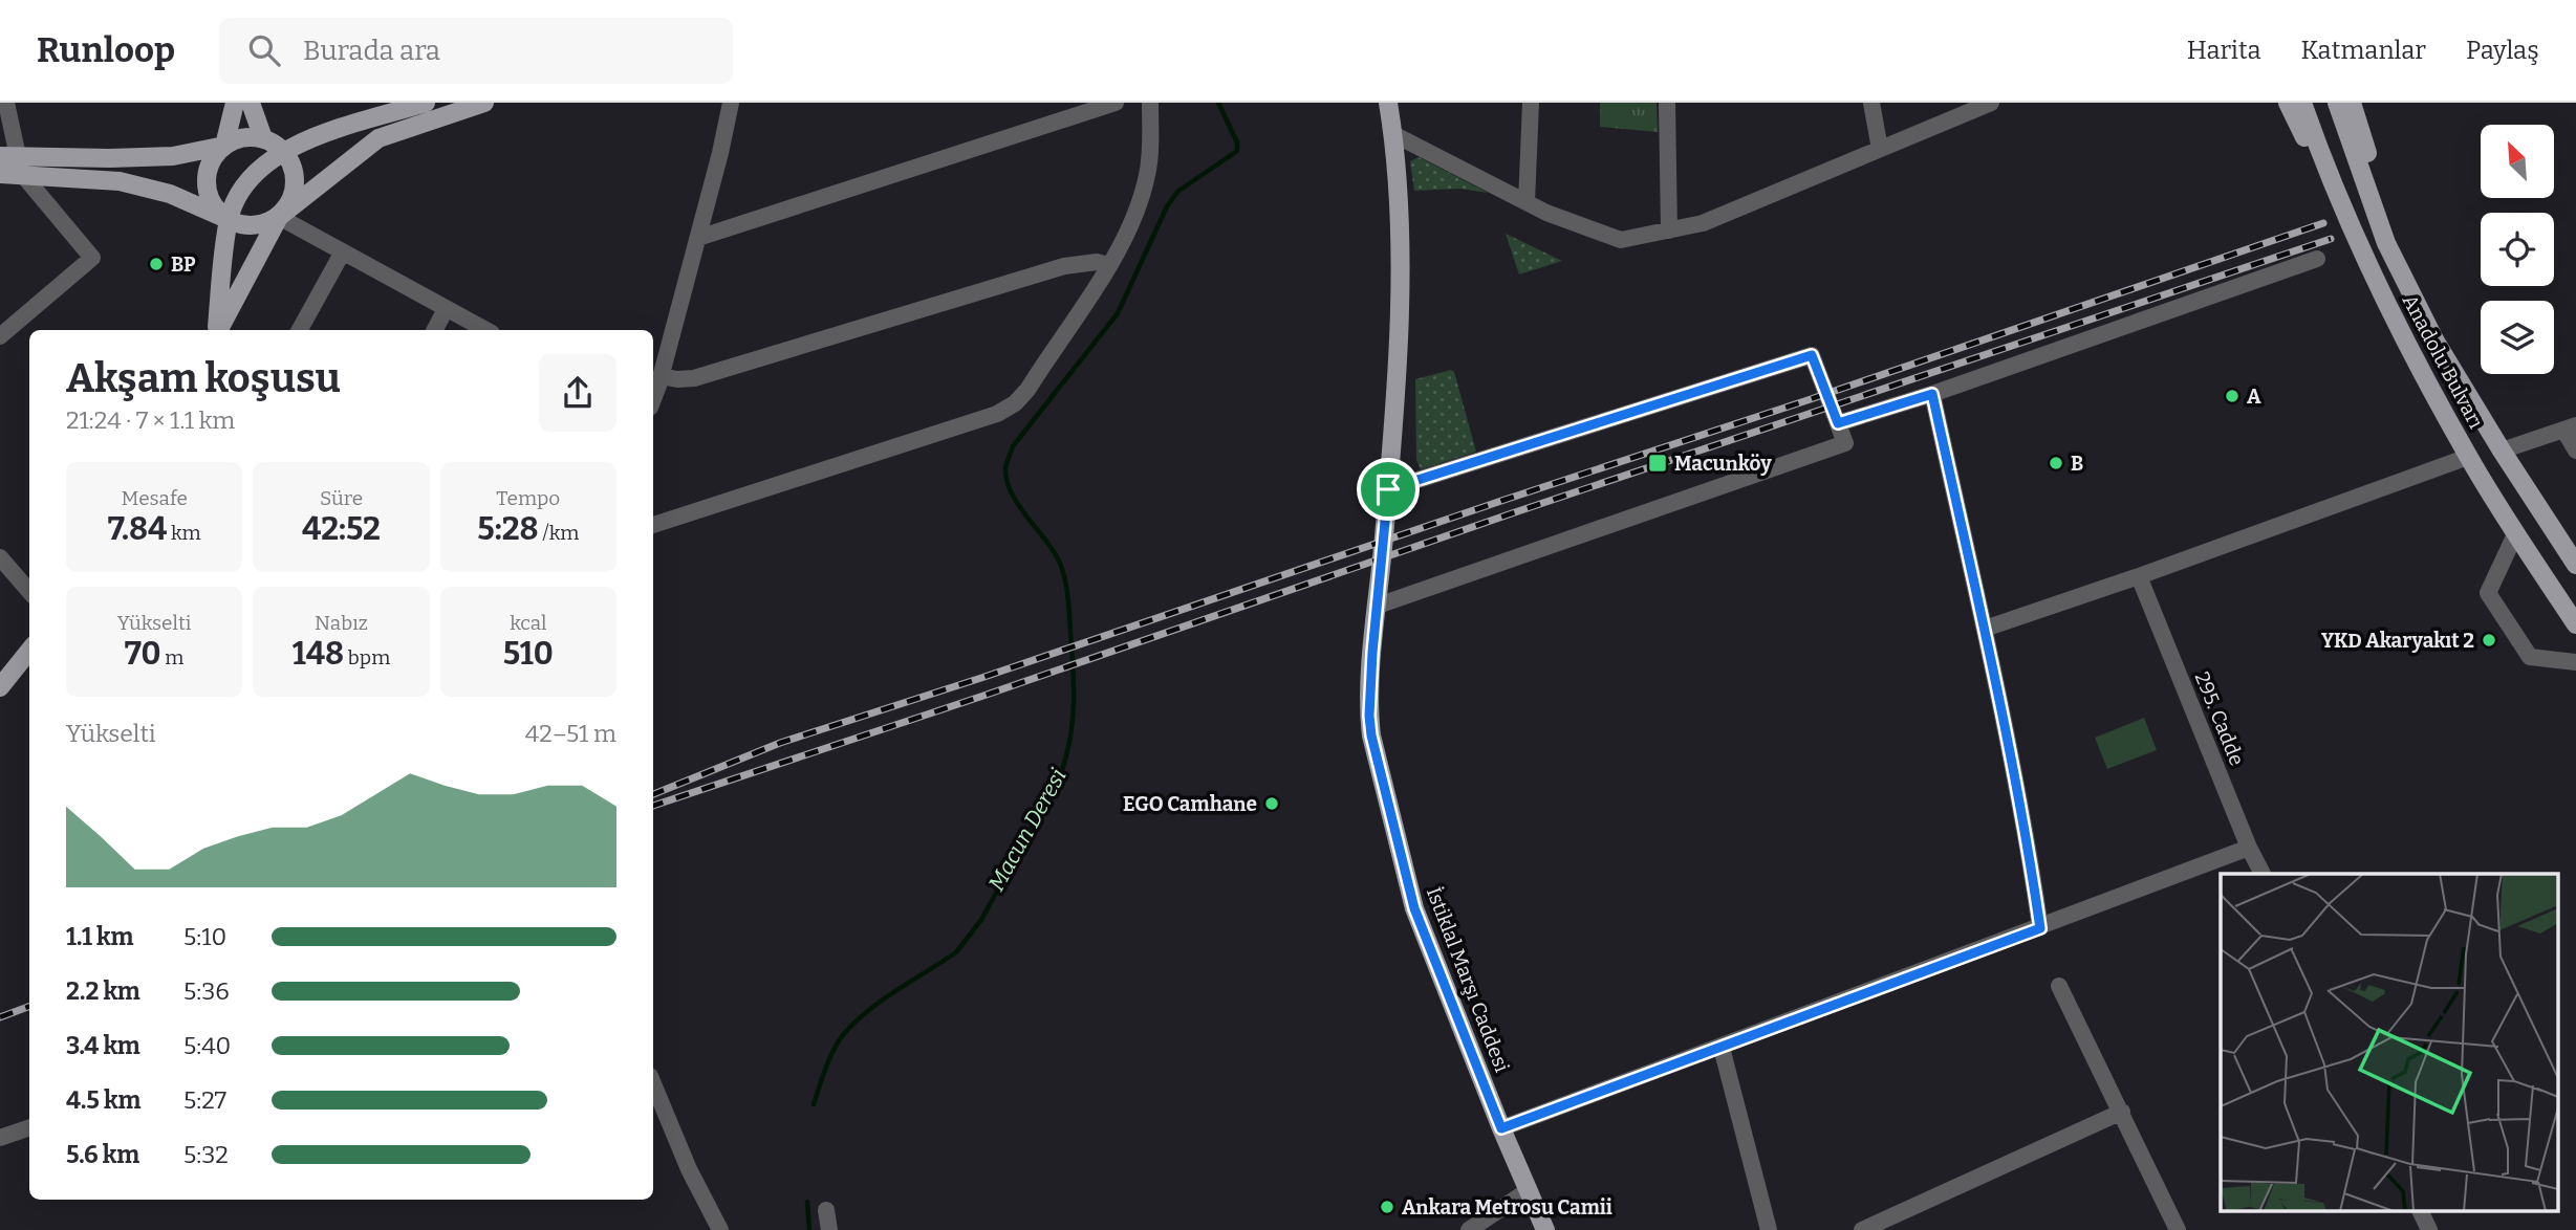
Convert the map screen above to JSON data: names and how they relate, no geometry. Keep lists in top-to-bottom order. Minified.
{"streets":{"main road":["Anadolu Bulvarı","İstiklal Marşı Caddesi"],"street":["295. Cadde"]},"water":["Macun Deresi"],"places":{"other":["BP","A","B","YKD Akaryakıt 2","EGO Camhane","Ankara Metrosu Camii"],"transit":["Macunköy"]},"north":"top left","page":{"header":"Runloop","search":"Burada ara","nav":["Harita","Katmanlar","Paylaş"],"heading":["Akşam koşusu","21:24 · 7 × 1.1 km"],"stats":[["Mesafe","7.84 km"],["Süre","42:52"],["Tempo","5:28 /km"],["Yükselti","70 m"],["Nabız","148 bpm"],["kcal","510"]],"chart":["Yükselti","42–51 m"],"list":[{"name":"1.1 km","note":"5:10"},{"name":"2.2 km","note":"5:36"},{"name":"3.4 km","note":"5:40"},{"name":"4.5 km","note":"5:27"},{"name":"5.6 km","note":"5:32"}]}}
